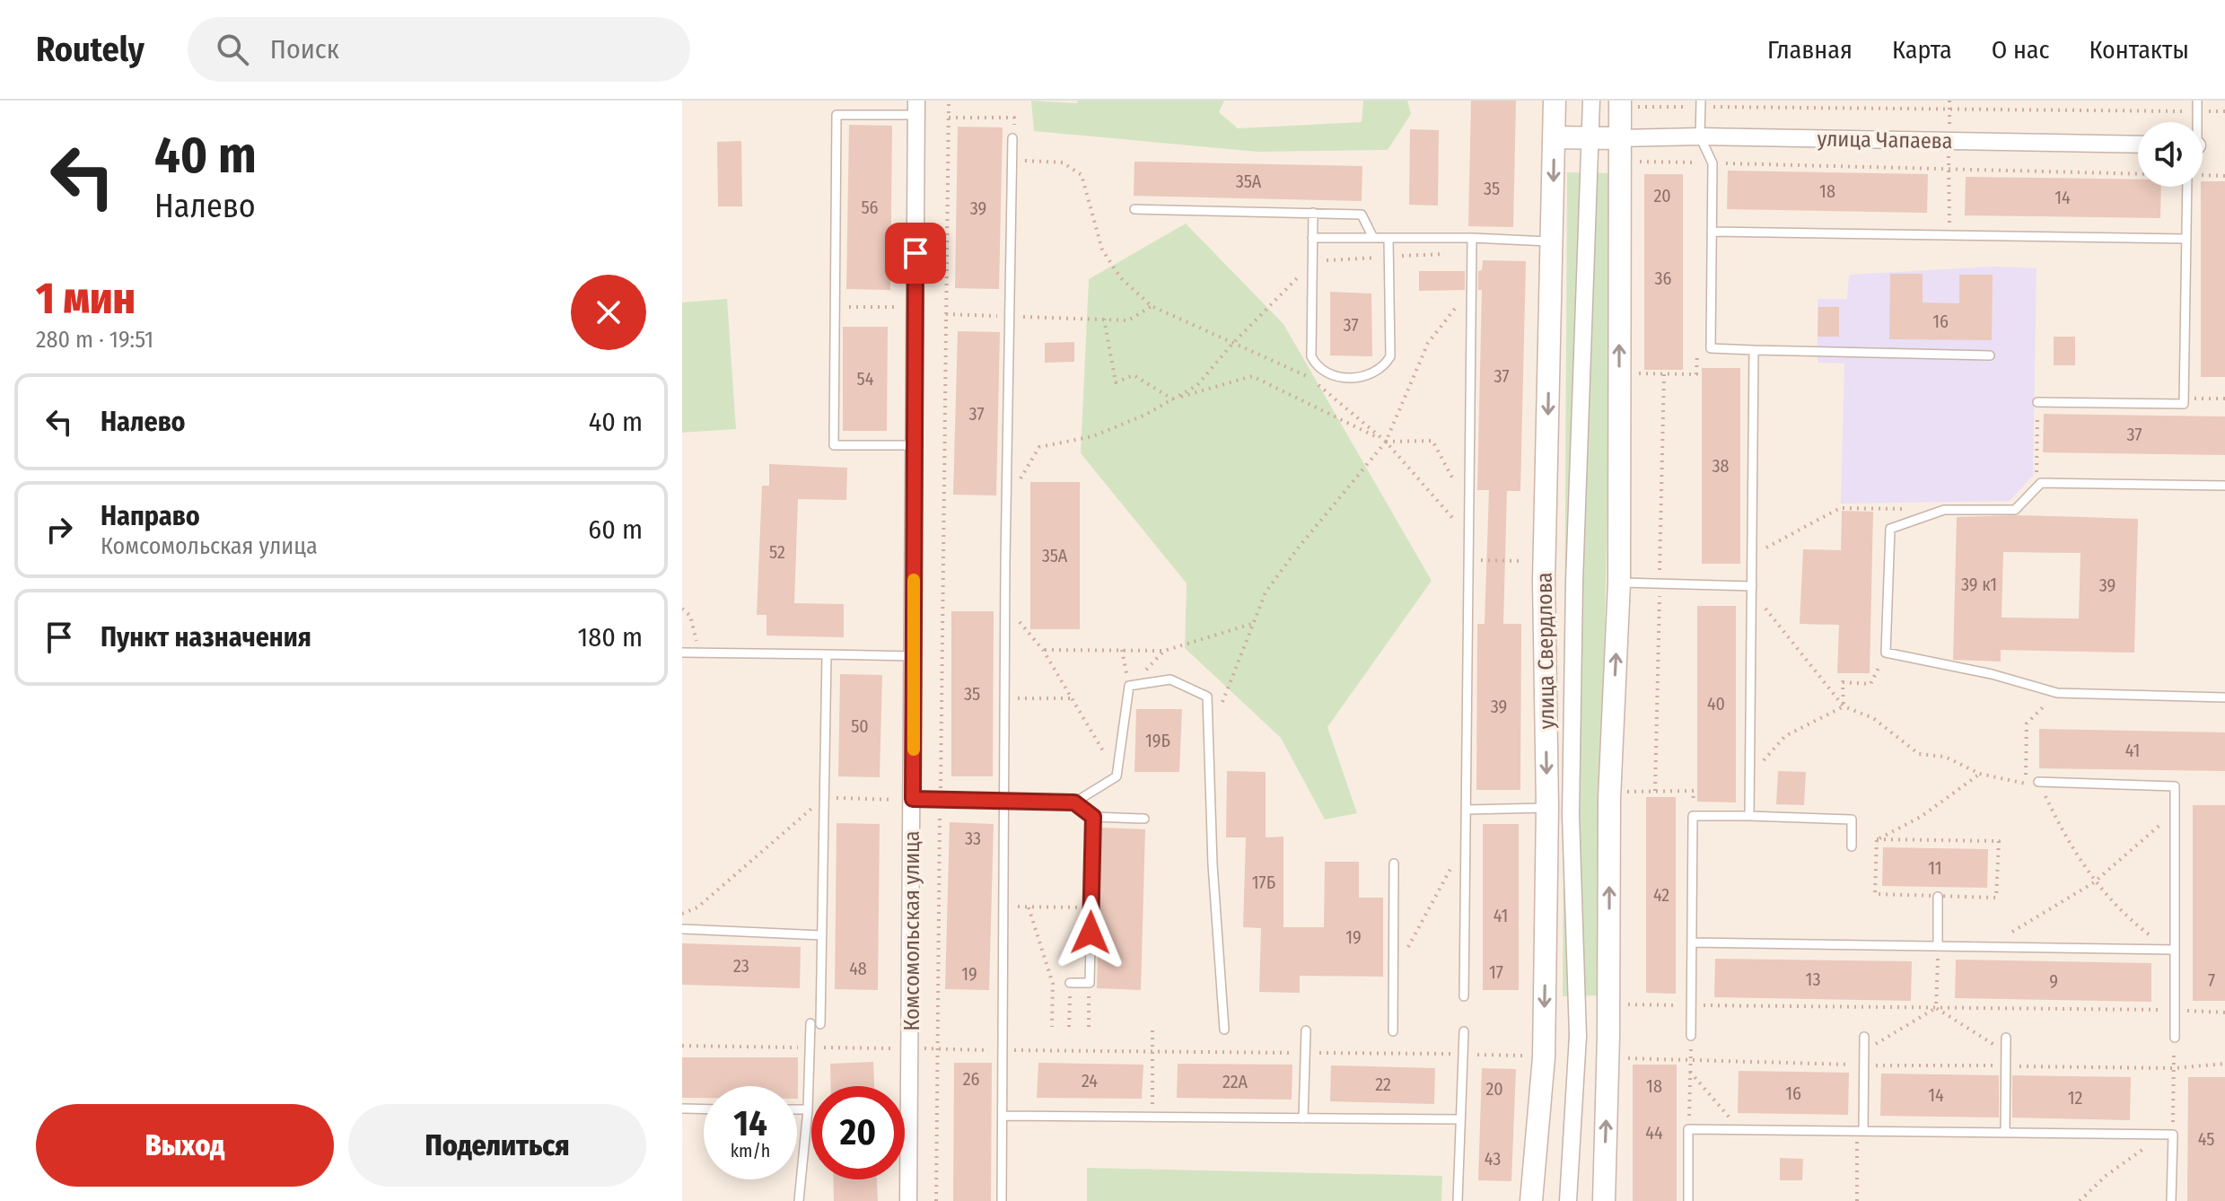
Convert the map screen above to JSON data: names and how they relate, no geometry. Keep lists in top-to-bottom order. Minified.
{"streets":{"street":["улица Чапаева","улица Свердлова","Комсомольская улица"]},"house_numbers":["35А","35","18","20","14","56","39","36","16","37","37","54","37","37","38","52","35А","39 к1","39","35","40","39","50","19Б","41","33","11","17Б","42","41","19","23","48","17","19","13","7","9","26","24","22А","22","18","20","16","14","12","44","45","43"],"page":{"header":"Routely","search":"Поиск","nav":["Главная","Карта","О нас","Контакты"],"turn":["40 m","Налево"],"heading":["1 мин","280 m · 19:51"],"list":[{"name":"Налево","value":"40 m"},{"name":"Направо","note":"Комсомольская улица","value":"60 m"},{"name":"Пункт назначения","value":"180 m"}],"speed":"14 km/h","limit":"20","buttons":["Выход","Поделиться"]}}
